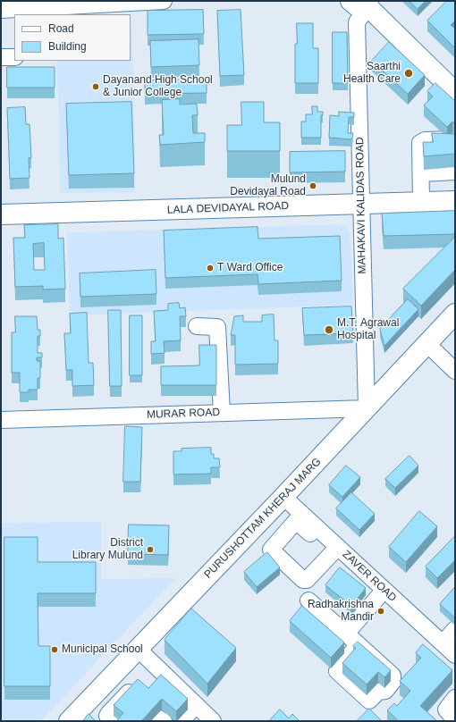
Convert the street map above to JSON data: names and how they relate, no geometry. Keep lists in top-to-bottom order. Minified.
{"streets":{"street":["MAHAKAVI KALIDAS ROAD","LALA DEVIDAYAL ROAD","MURAR ROAD","PURUSHOTTAM KHERAJ MARG","ZAVER ROAD"]},"crossings":[["MAHAKAVI KALIDAS ROAD","LALA DEVIDAYAL ROAD"],["MAHAKAVI KALIDAS ROAD","MURAR ROAD"],["MAHAKAVI KALIDAS ROAD","PURUSHOTTAM KHERAJ MARG"],["MURAR ROAD","PURUSHOTTAM KHERAJ MARG"],["PURUSHOTTAM KHERAJ MARG","ZAVER ROAD"]],"places":["Saarthi Health Care","Dayanand High School & Junior College","Mulund Devidayal Road","T Ward Office","M.T. Agrawal Hospital","District Library Mulund","Radhakrishna Mandir","Municipal School"],"legend":["Road","Building"]}
